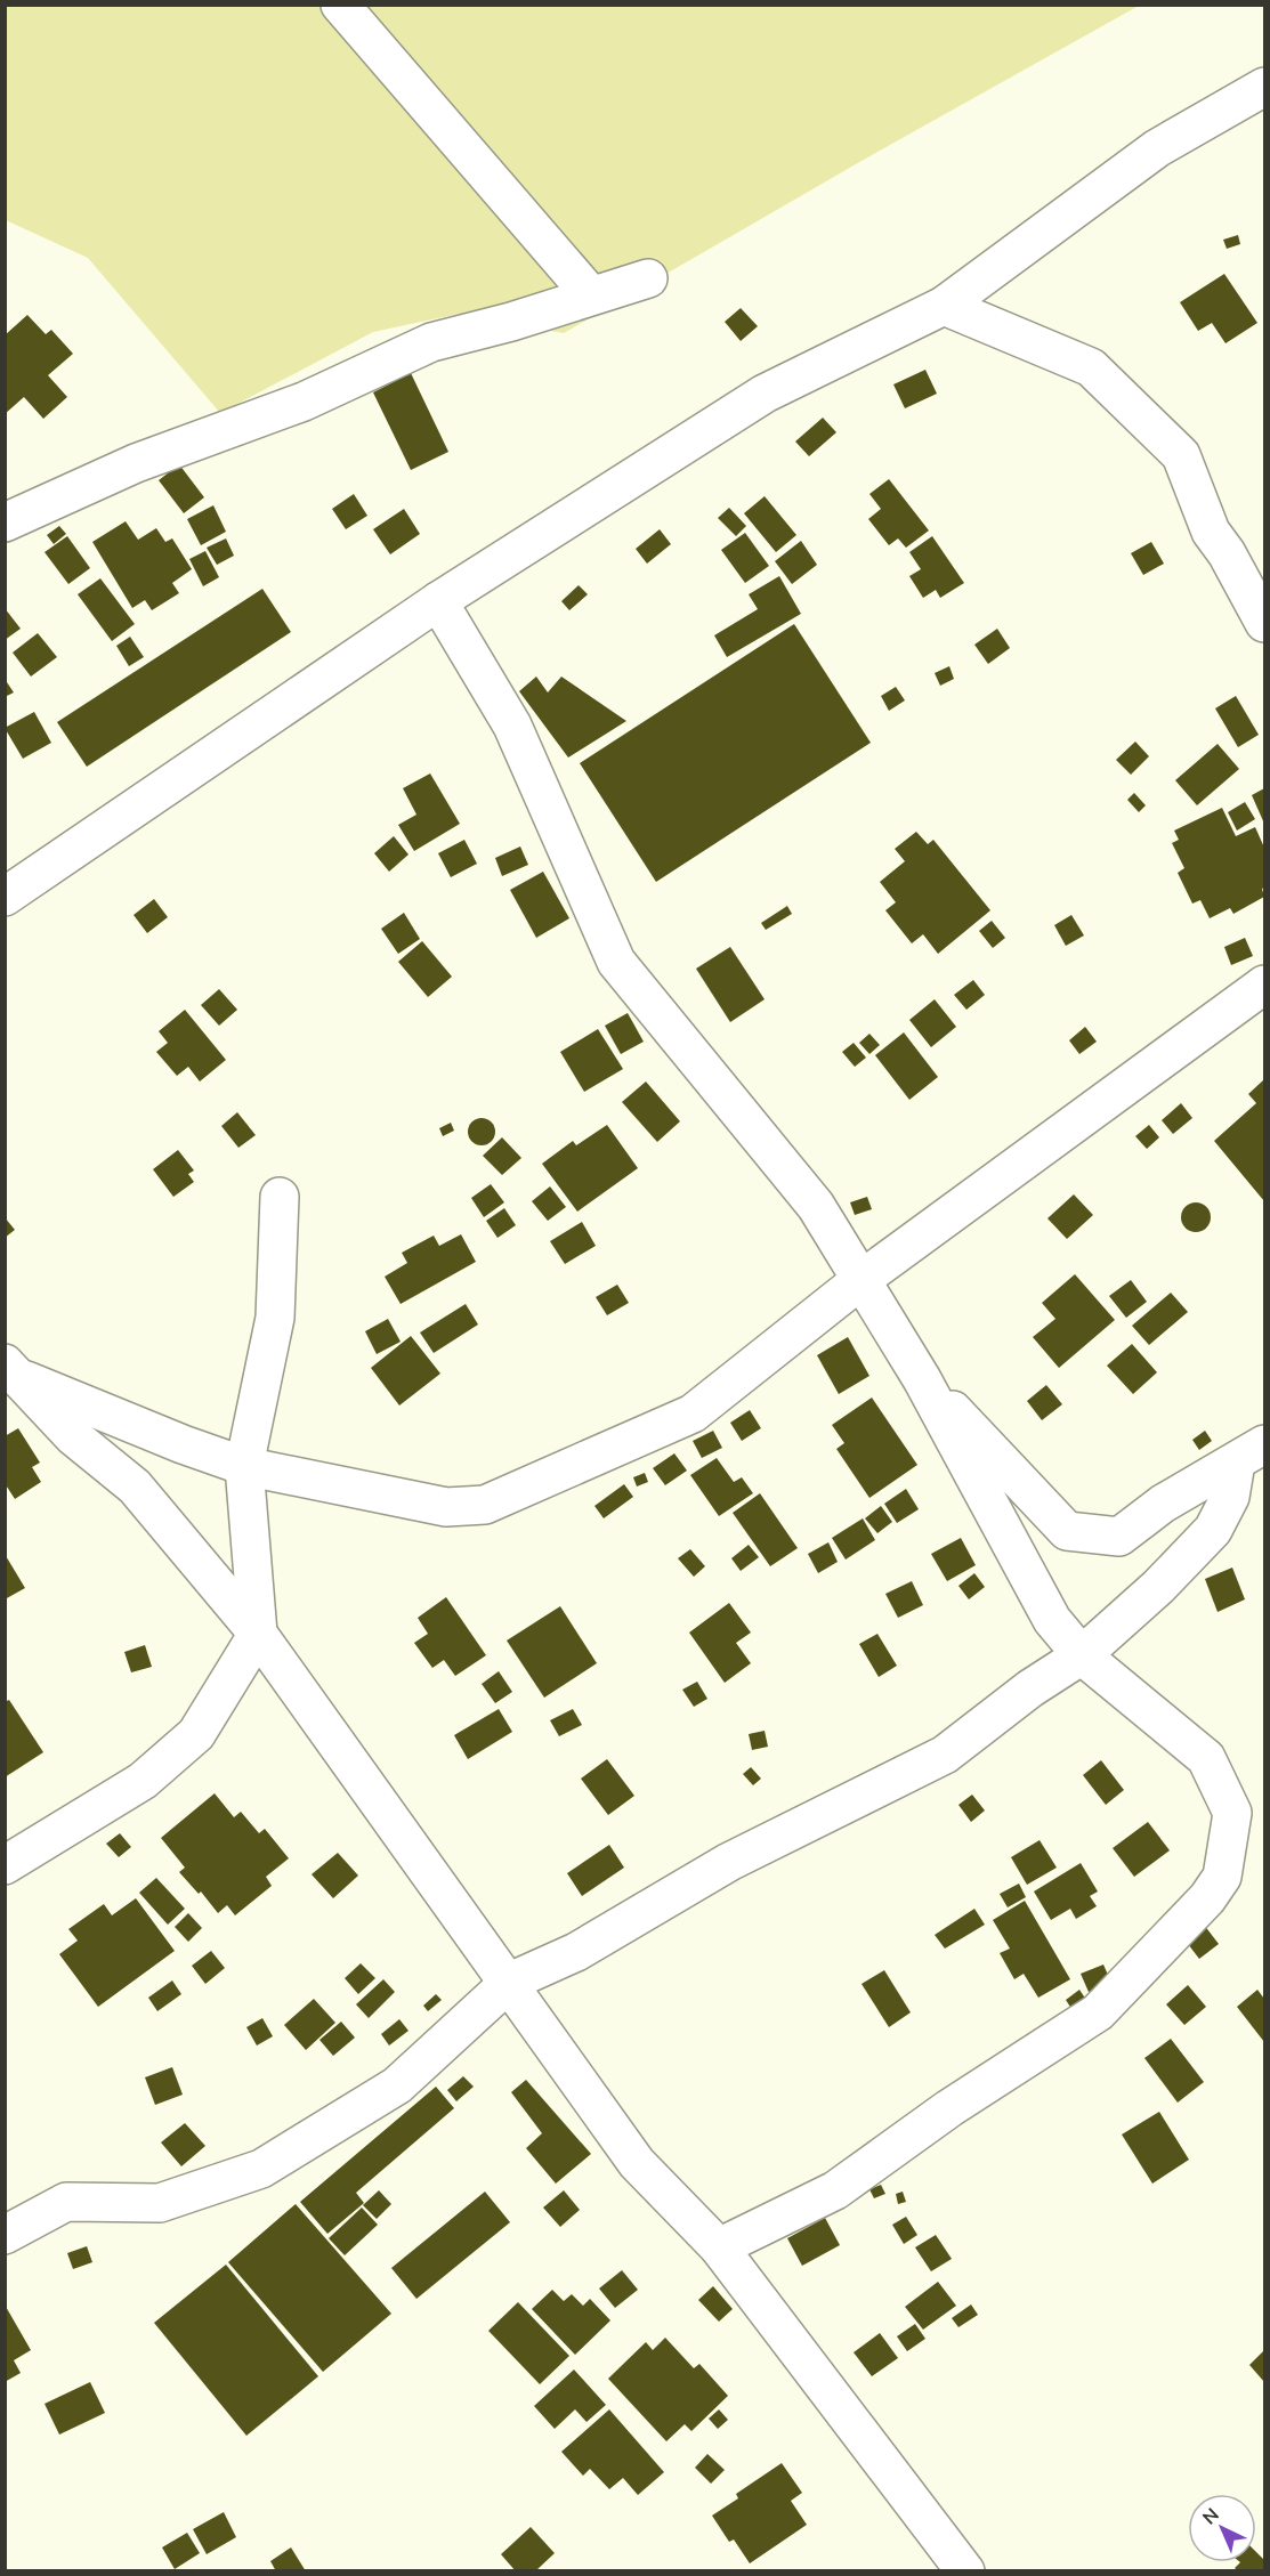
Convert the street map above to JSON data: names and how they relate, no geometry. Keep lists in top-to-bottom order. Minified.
{"north":"top left"}
